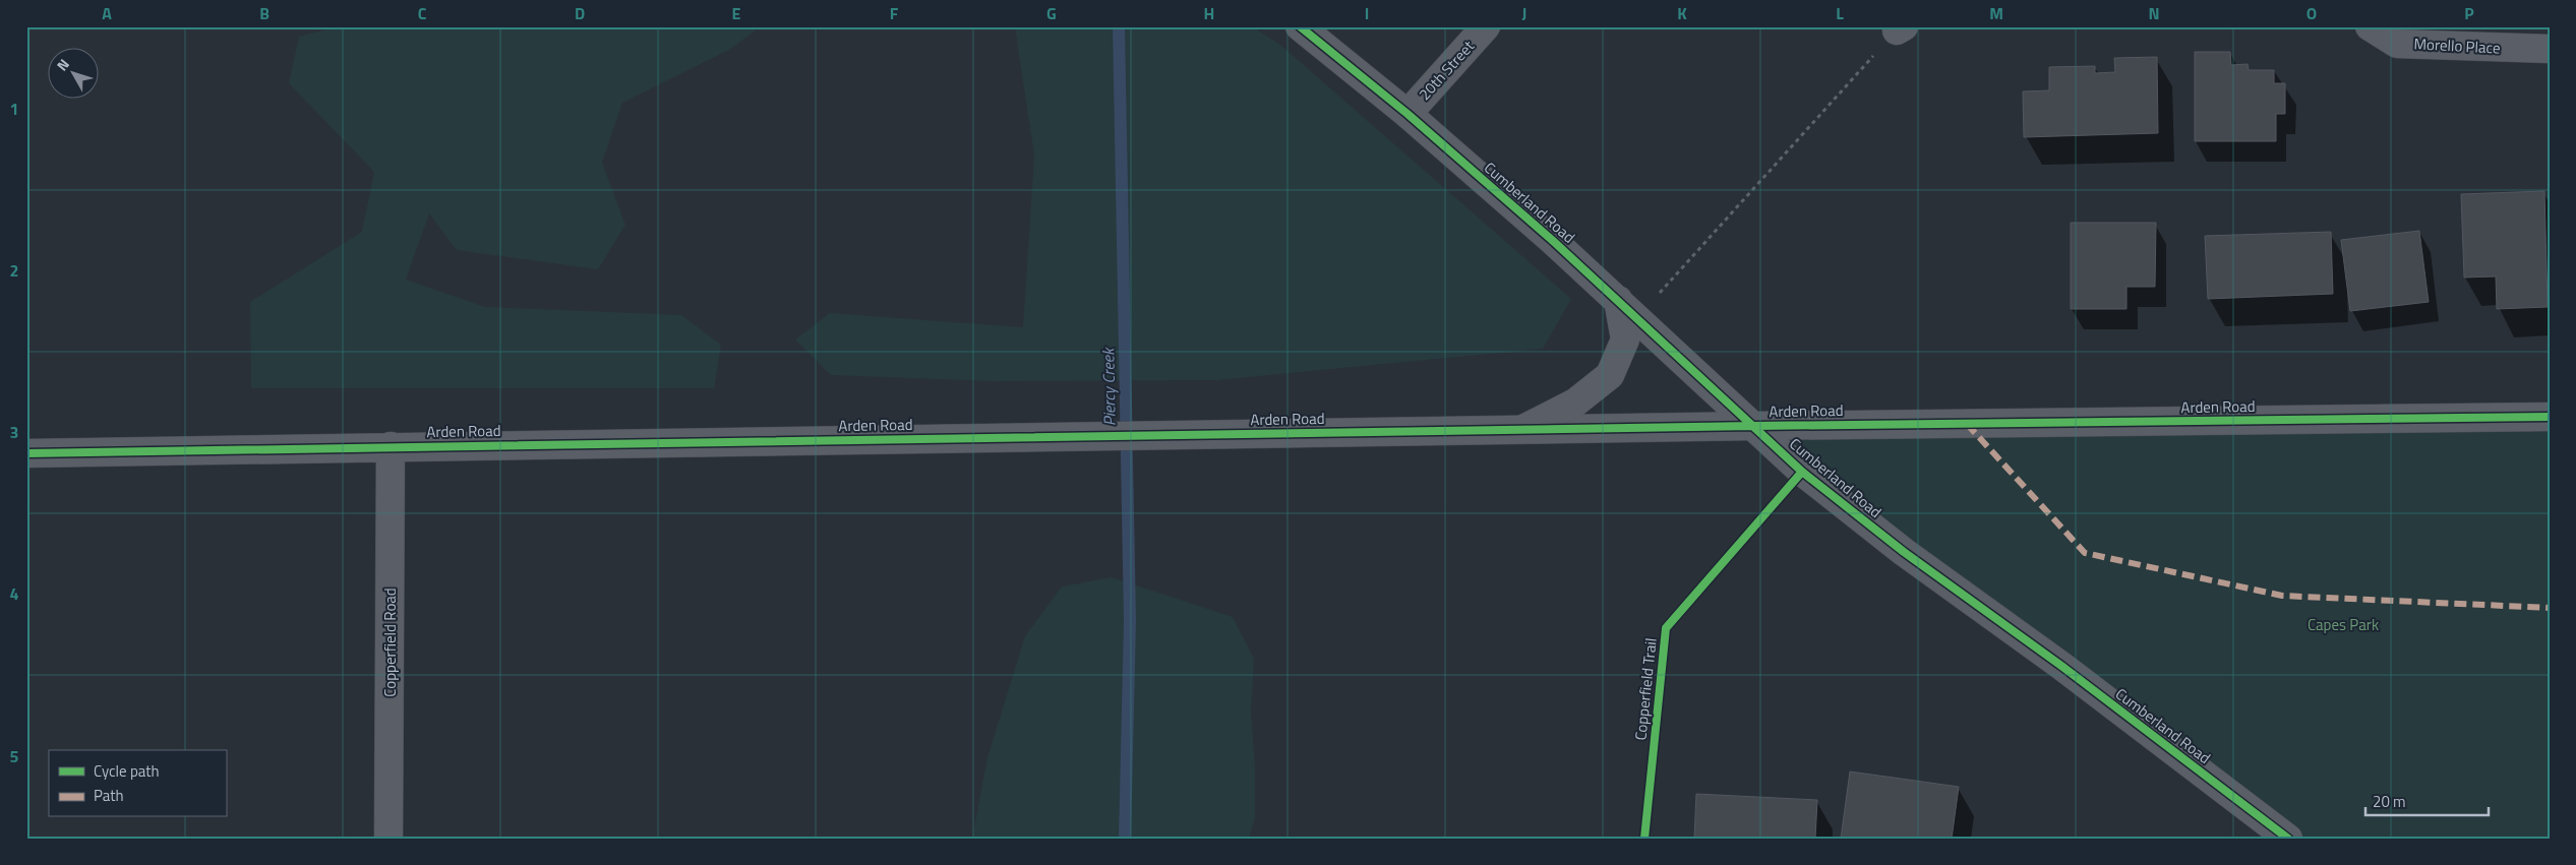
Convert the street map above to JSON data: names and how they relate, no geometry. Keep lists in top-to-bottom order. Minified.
{"streets":{"street":["Morello Place","20th Street","Cumberland Road","Arden Road","Copperfield Road"],"cycle path":["Copperfield Trail"]},"crossings":[["20th Street","Cumberland Road"],["Cumberland Road","Arden Road"],["Arden Road","Copperfield Road"]],"water":["Piercy Creek"],"parks":["Capes Park"],"legend":["Cycle path","Path"],"scale_bar":"20 m","north":"top left","grid":{"columns":["A","B","C","D","E","F","G","H","I","J","K","L","M","N","O","P"],"rows":["1","2","3","4","5"]}}
